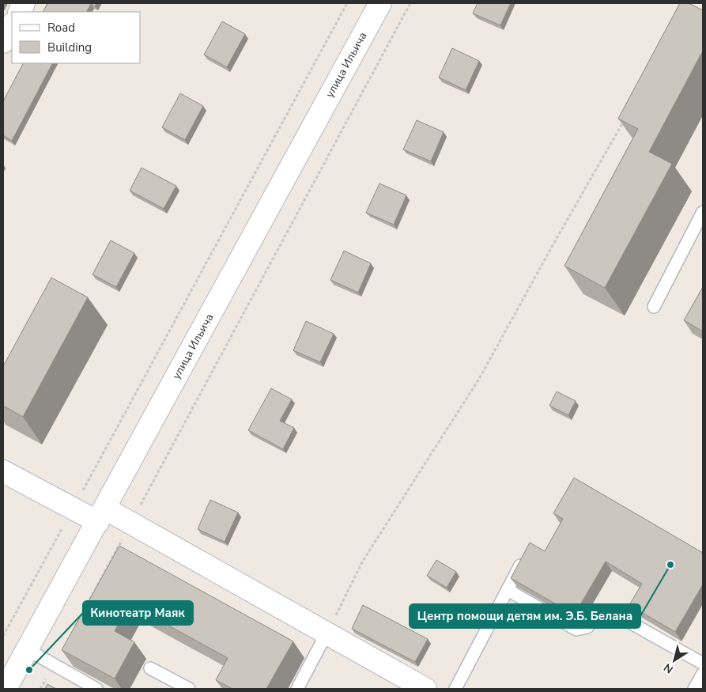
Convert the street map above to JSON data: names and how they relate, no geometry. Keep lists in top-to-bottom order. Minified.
{"streets":{"street":["улица Ильича"]},"places":["Центр помощи детям им. Э.Б. Белана","Кинотеатр Маяк"],"legend":["Road","Building"],"north":"bottom left"}
